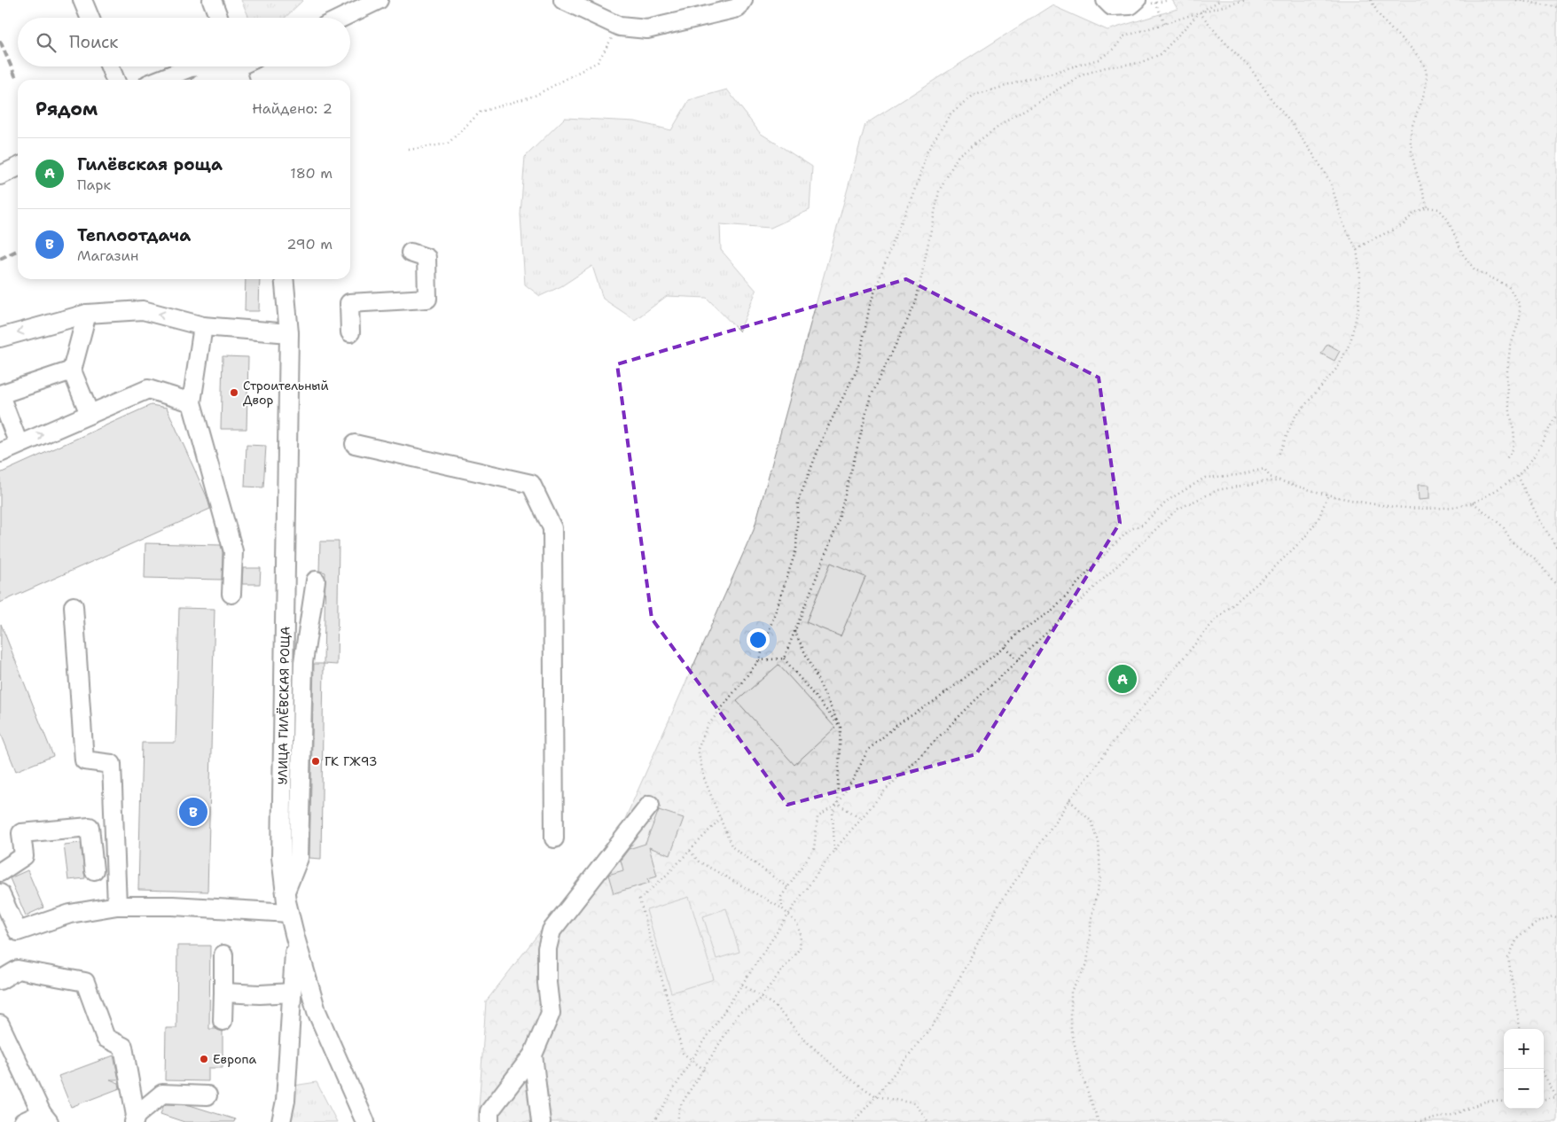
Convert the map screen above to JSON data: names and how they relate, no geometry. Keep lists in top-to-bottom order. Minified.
{"streets":{"street":["УЛИЦА ГИЛЁВСКАЯ РОЩА"]},"places":["Строительный Двор","ГК ГЖ93","Европа"],"page":{"search":"Поиск","heading":["Рядом","Найдено: 2"],"list":[{"mark":"A","name":"Гилёвская роща","note":"Парк","value":"180 m"},{"mark":"B","name":"Теплоотдача","note":"Магазин","value":"290 m"}],"pins":["A","B"],"map_buttons":["+","−"]}}
